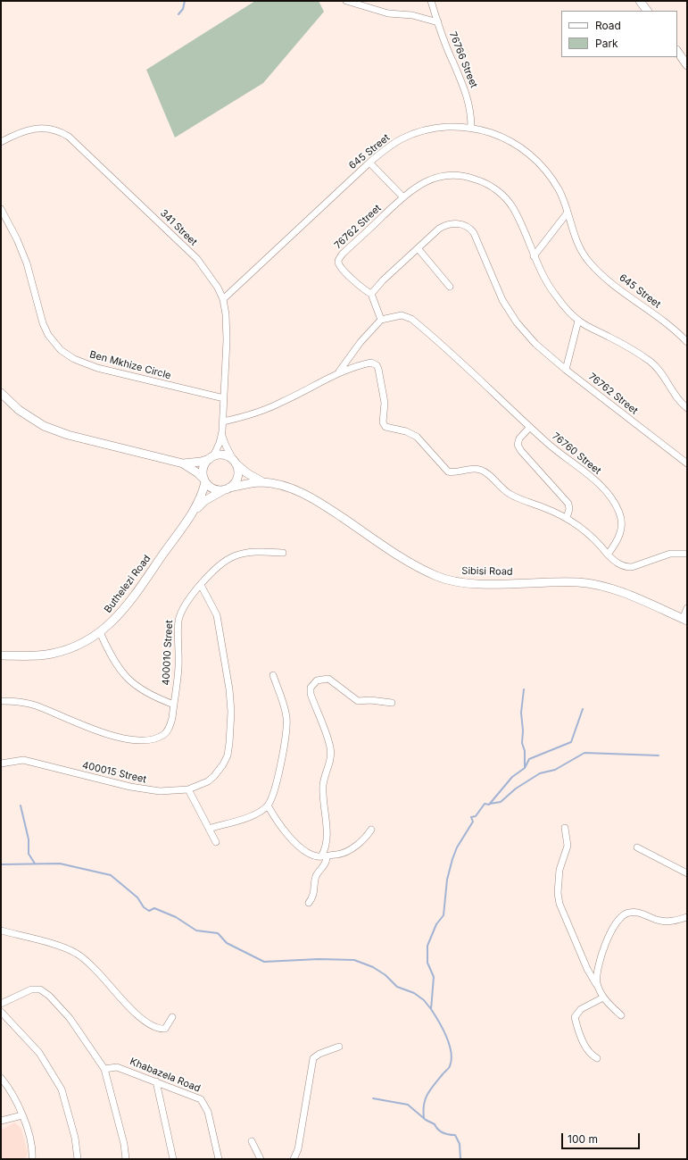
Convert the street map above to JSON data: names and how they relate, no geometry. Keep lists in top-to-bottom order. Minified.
{"streets":{"street":["76766 Street","645 Street","76762 Street","341 Street","Ben Mkhize Circle","76760 Street","Sibisi Road","Buthelezi Road","400010 Street","400015 Street","Khabazela Road"]},"crossings":[["76766 Street","645 Street"],["645 Street","341 Street"],["341 Street","Ben Mkhize Circle"],["341 Street","Sibisi Road"],["341 Street","Buthelezi Road"],["Sibisi Road","Buthelezi Road"],["400010 Street","400015 Street"]],"legend":["Road","Park"],"scale_bar":"100 m"}
